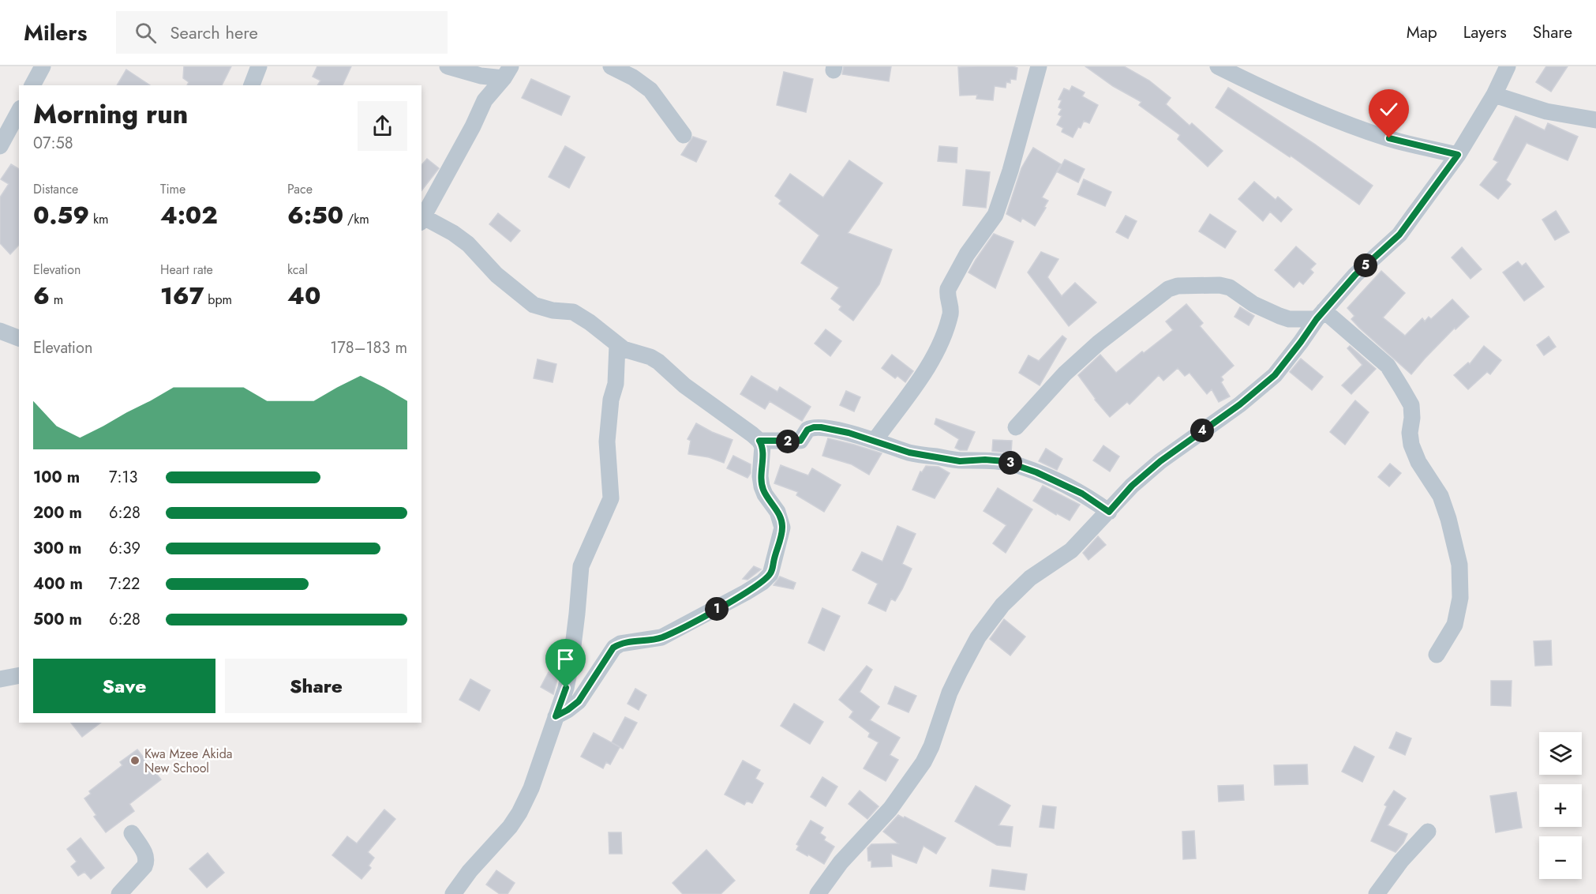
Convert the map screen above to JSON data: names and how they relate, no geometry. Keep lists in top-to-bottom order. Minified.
{"places":["Kwa Mzee Akida New School"],"page":{"header":"Milers","search":"Search here","nav":["Map","Layers","Share"],"heading":["Morning run","07:58"],"stats":[["Distance","0.59 km"],["Time","4:02"],["Pace","6:50 /km"],["Elevation","6 m"],["Heart rate","167 bpm"],["kcal","40"]],"pins":["5","4","2","3","1"],"chart":["Elevation","178–183 m"],"list":[{"name":"100 m","note":"7:13"},{"name":"200 m","note":"6:28"},{"name":"300 m","note":"6:39"},{"name":"400 m","note":"7:22"},{"name":"500 m","note":"6:28"}],"buttons":["Save","Share"],"map_buttons":["+","−"]}}
